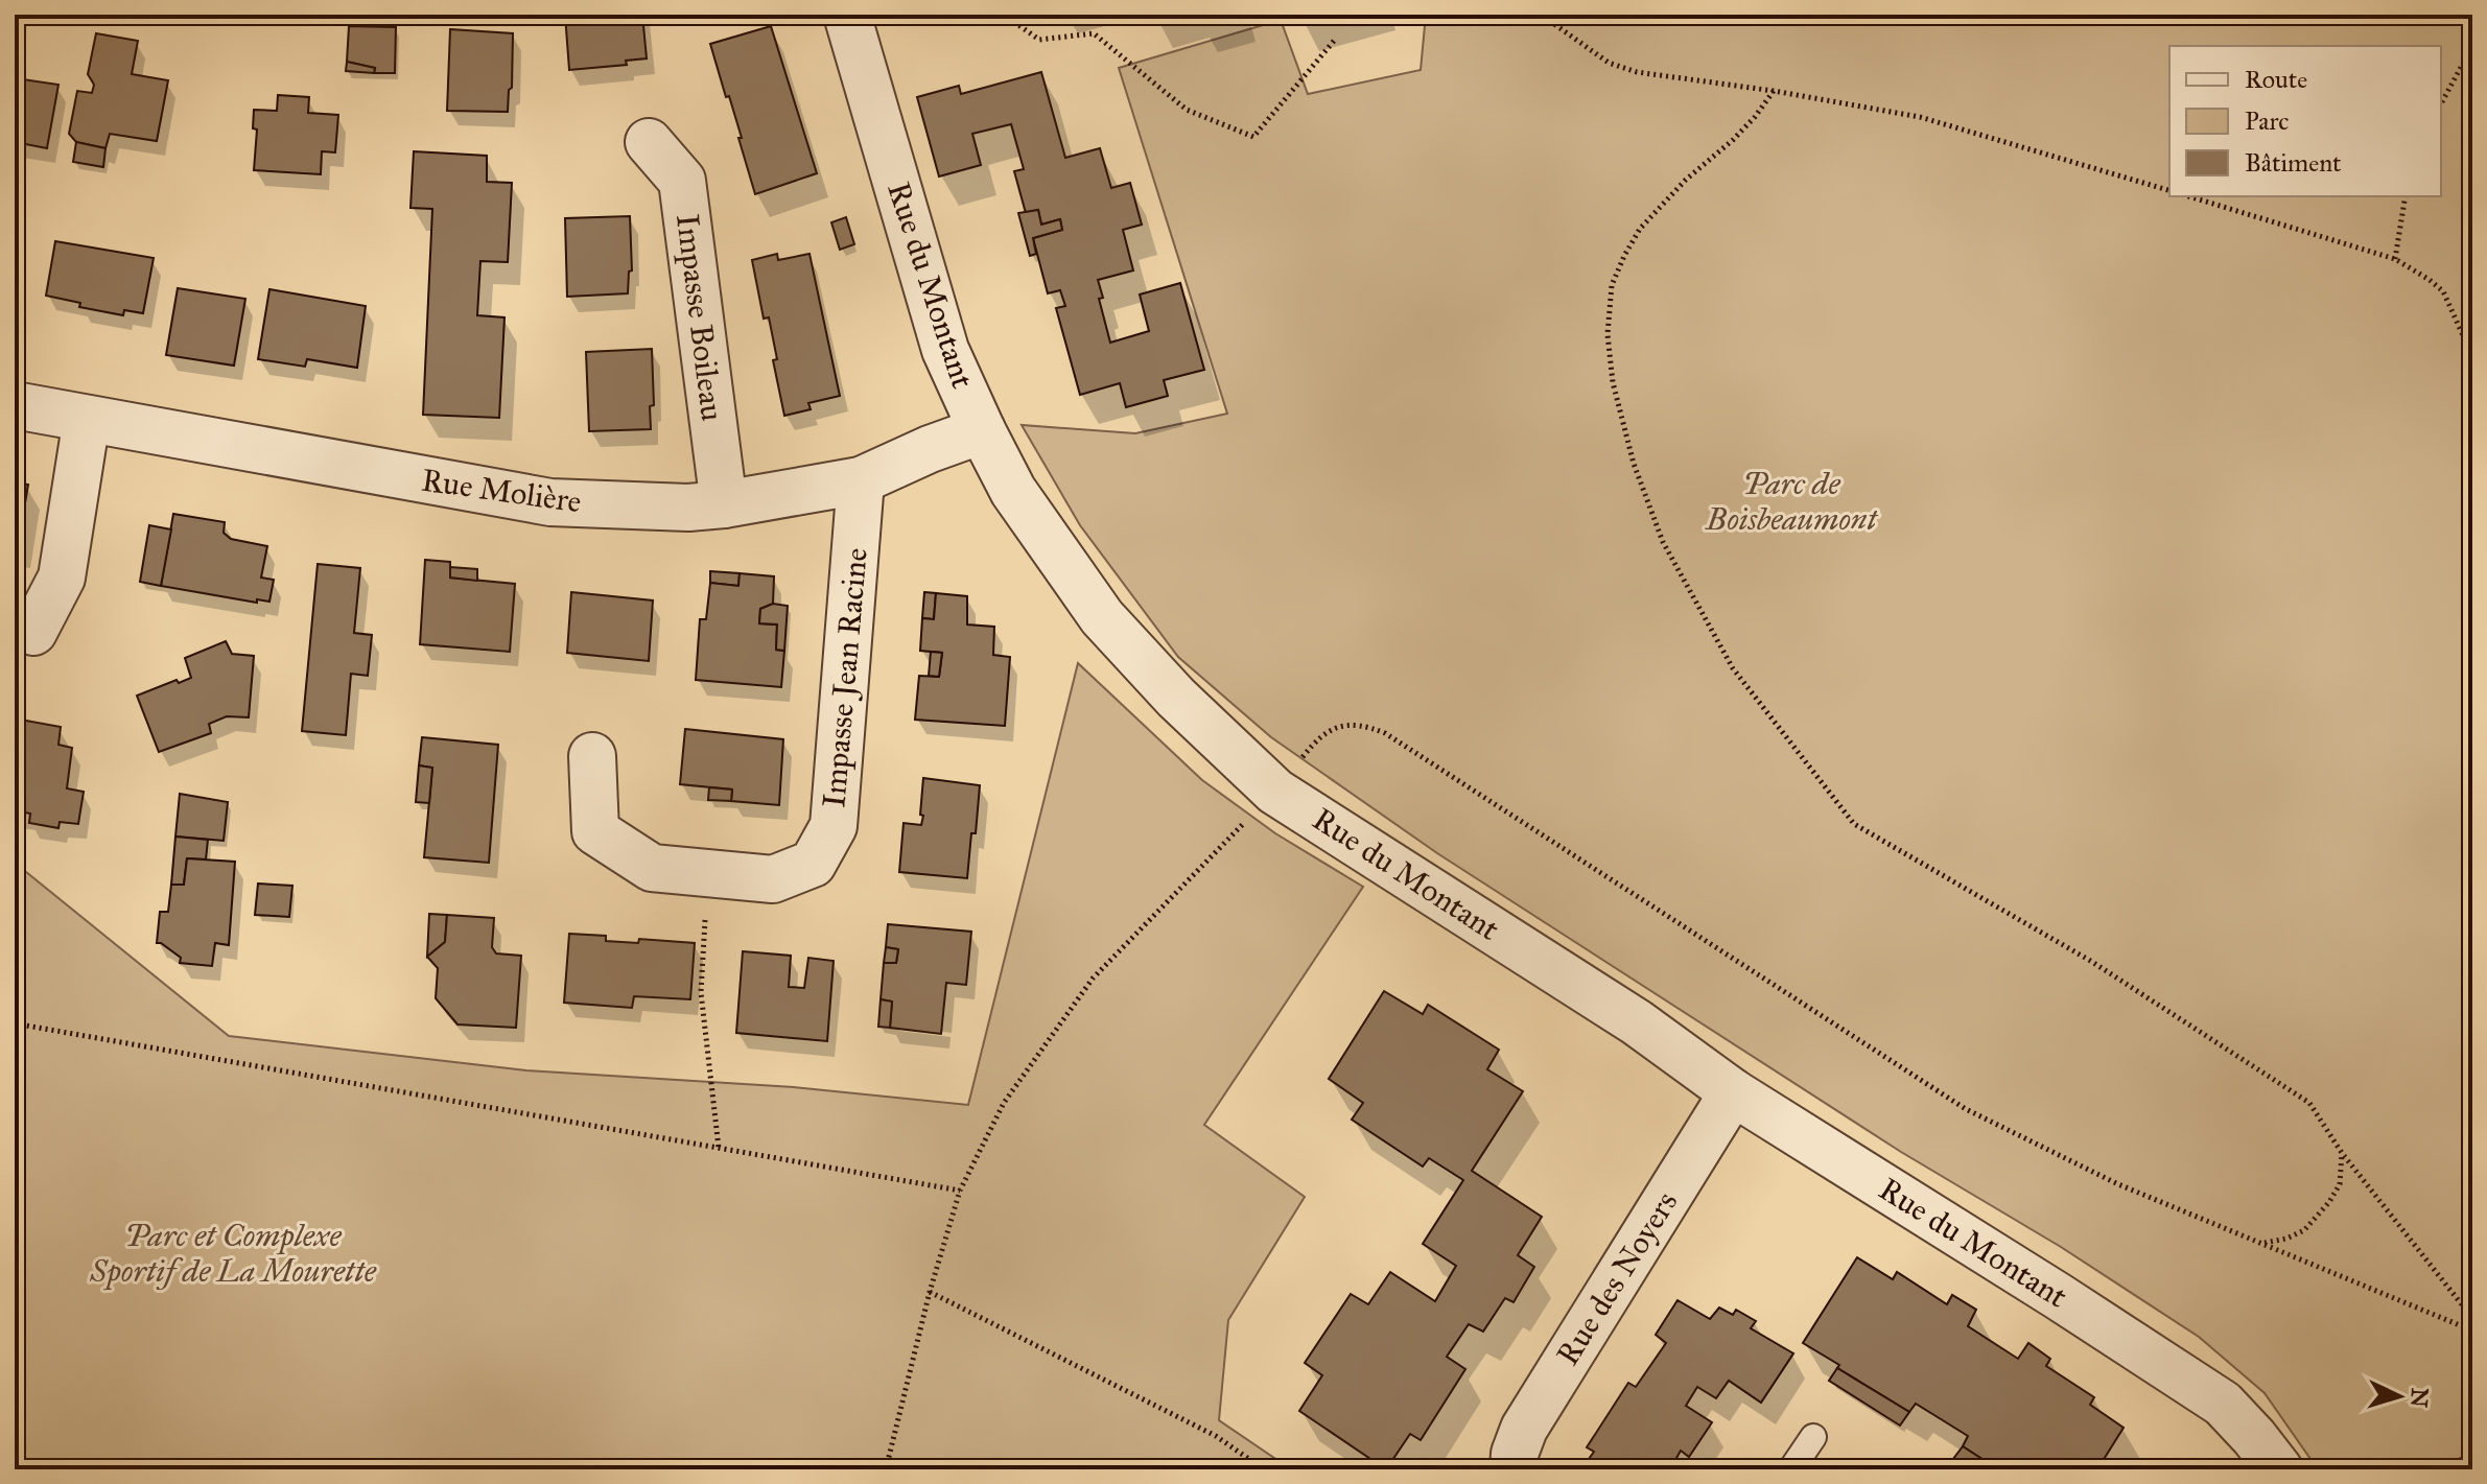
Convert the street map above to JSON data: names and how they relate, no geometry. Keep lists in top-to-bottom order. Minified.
{"streets":{"street":["Rue du Montant","Impasse Boileau","Rue Molière","Impasse Jean Racine","Rue des Noyers"]},"crossings":[["Rue du Montant","Rue Molière"],["Rue du Montant","Rue des Noyers"],["Impasse Boileau","Rue Molière"],["Rue Molière","Impasse Jean Racine"]],"parks":["Parc de Boisbeaumont","Parc et Complexe Sportif de La Mourette"],"legend":["Route","Parc","Bâtiment"],"north":"right"}
